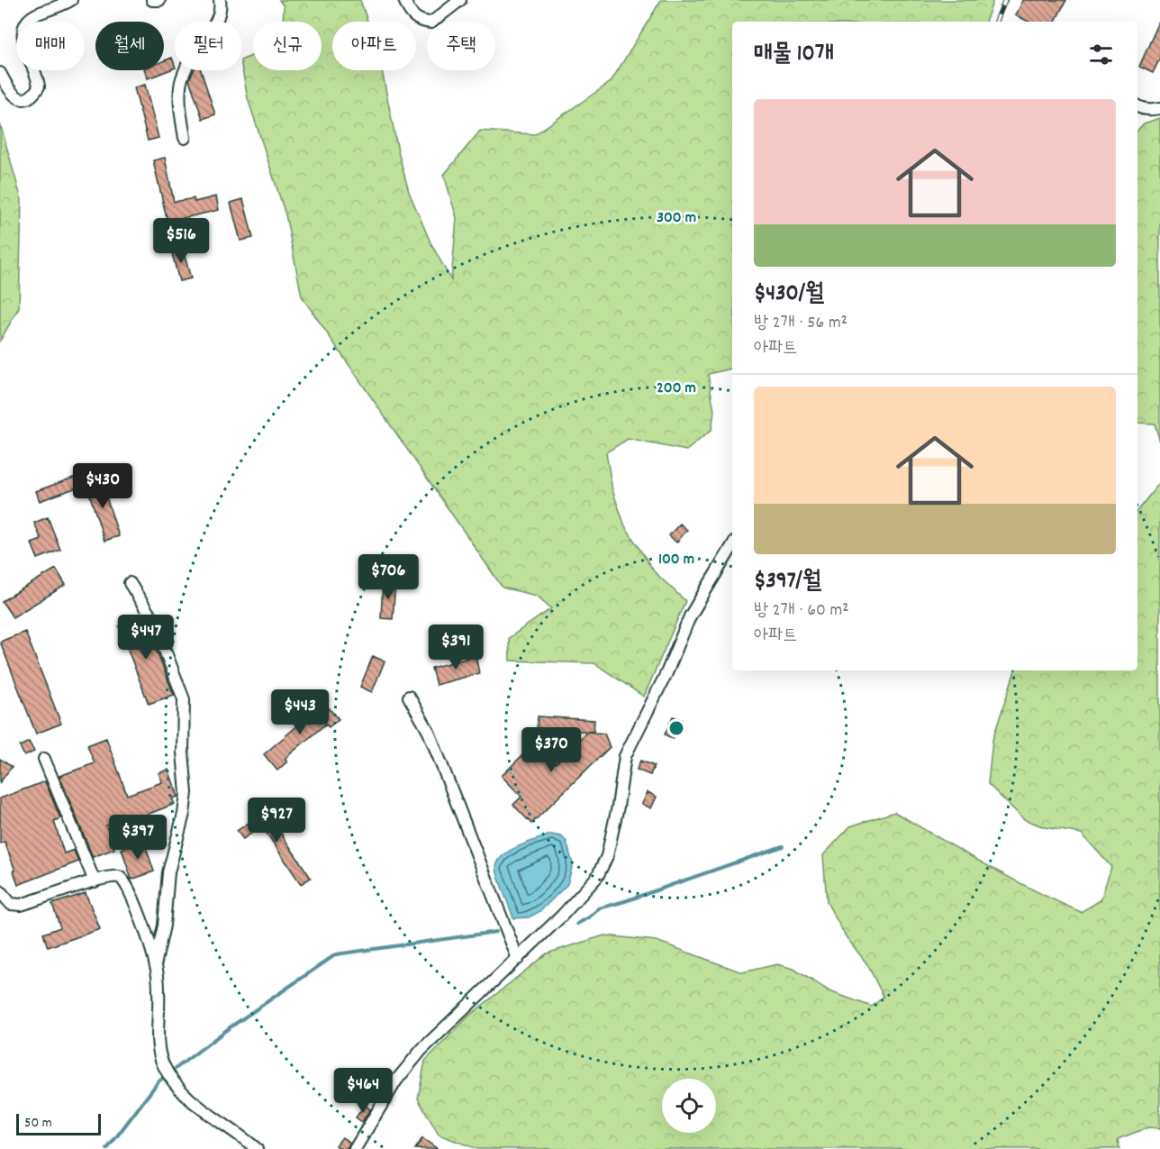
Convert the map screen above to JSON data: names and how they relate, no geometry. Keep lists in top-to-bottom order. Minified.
{"scale_bar":"50 m","page":{"chip":["매매","월세","필터","신규","아파트","주택"],"heading":"매물 10개","list":[{"name":"$430/월","note":"방 2개 · 56 m² · 아파트"},{"name":"$397/월","note":"방 2개 · 60 m² · 아파트"}],"price":["$516","$430","$706","$447","$391","$443","$370","$927","$397","$464"],"scale":"50 m"},"rings":["300 m","200 m","100 m"]}
